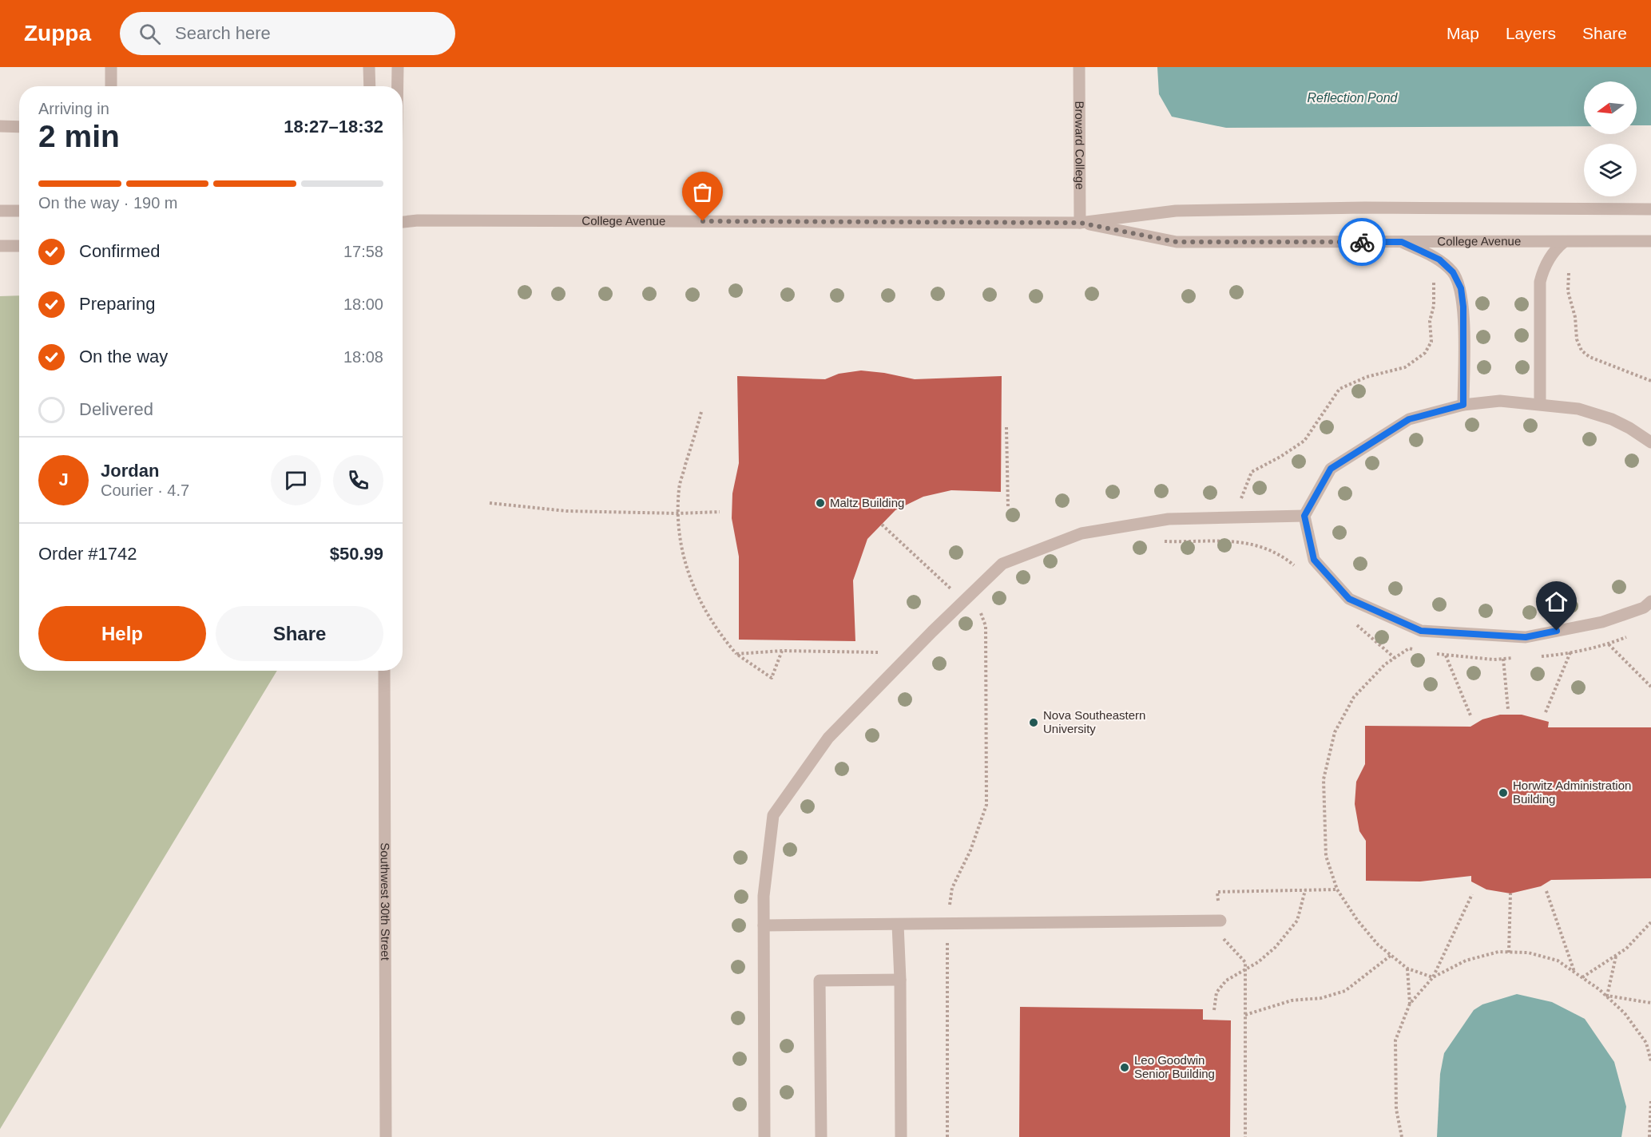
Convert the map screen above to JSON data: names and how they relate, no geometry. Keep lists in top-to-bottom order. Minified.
{"streets":{"street":["Broward College","College Avenue","Southwest 30th Street"]},"crossings":[["Broward College","College Avenue"]],"water":["Reflection Pond"],"places":["Maltz Building","Nova Southeastern University","Horwitz Administration Building","Leo Goodwin Senior Building"],"north":"left","page":{"header":"Zuppa","search":"Search here","nav":["Map","Layers","Share"],"heading":["2 min","Arriving in","18:27–18:32"],"panel":["Jordan","Courier · 4.7","Order #1742","$50.99"],"bar":"On the way · 190 m","list":[["Confirmed","17:58"],["Preparing","18:00"],["On the way","18:08"],"Delivered"],"round":"J","buttons":["Help","Share"]}}
